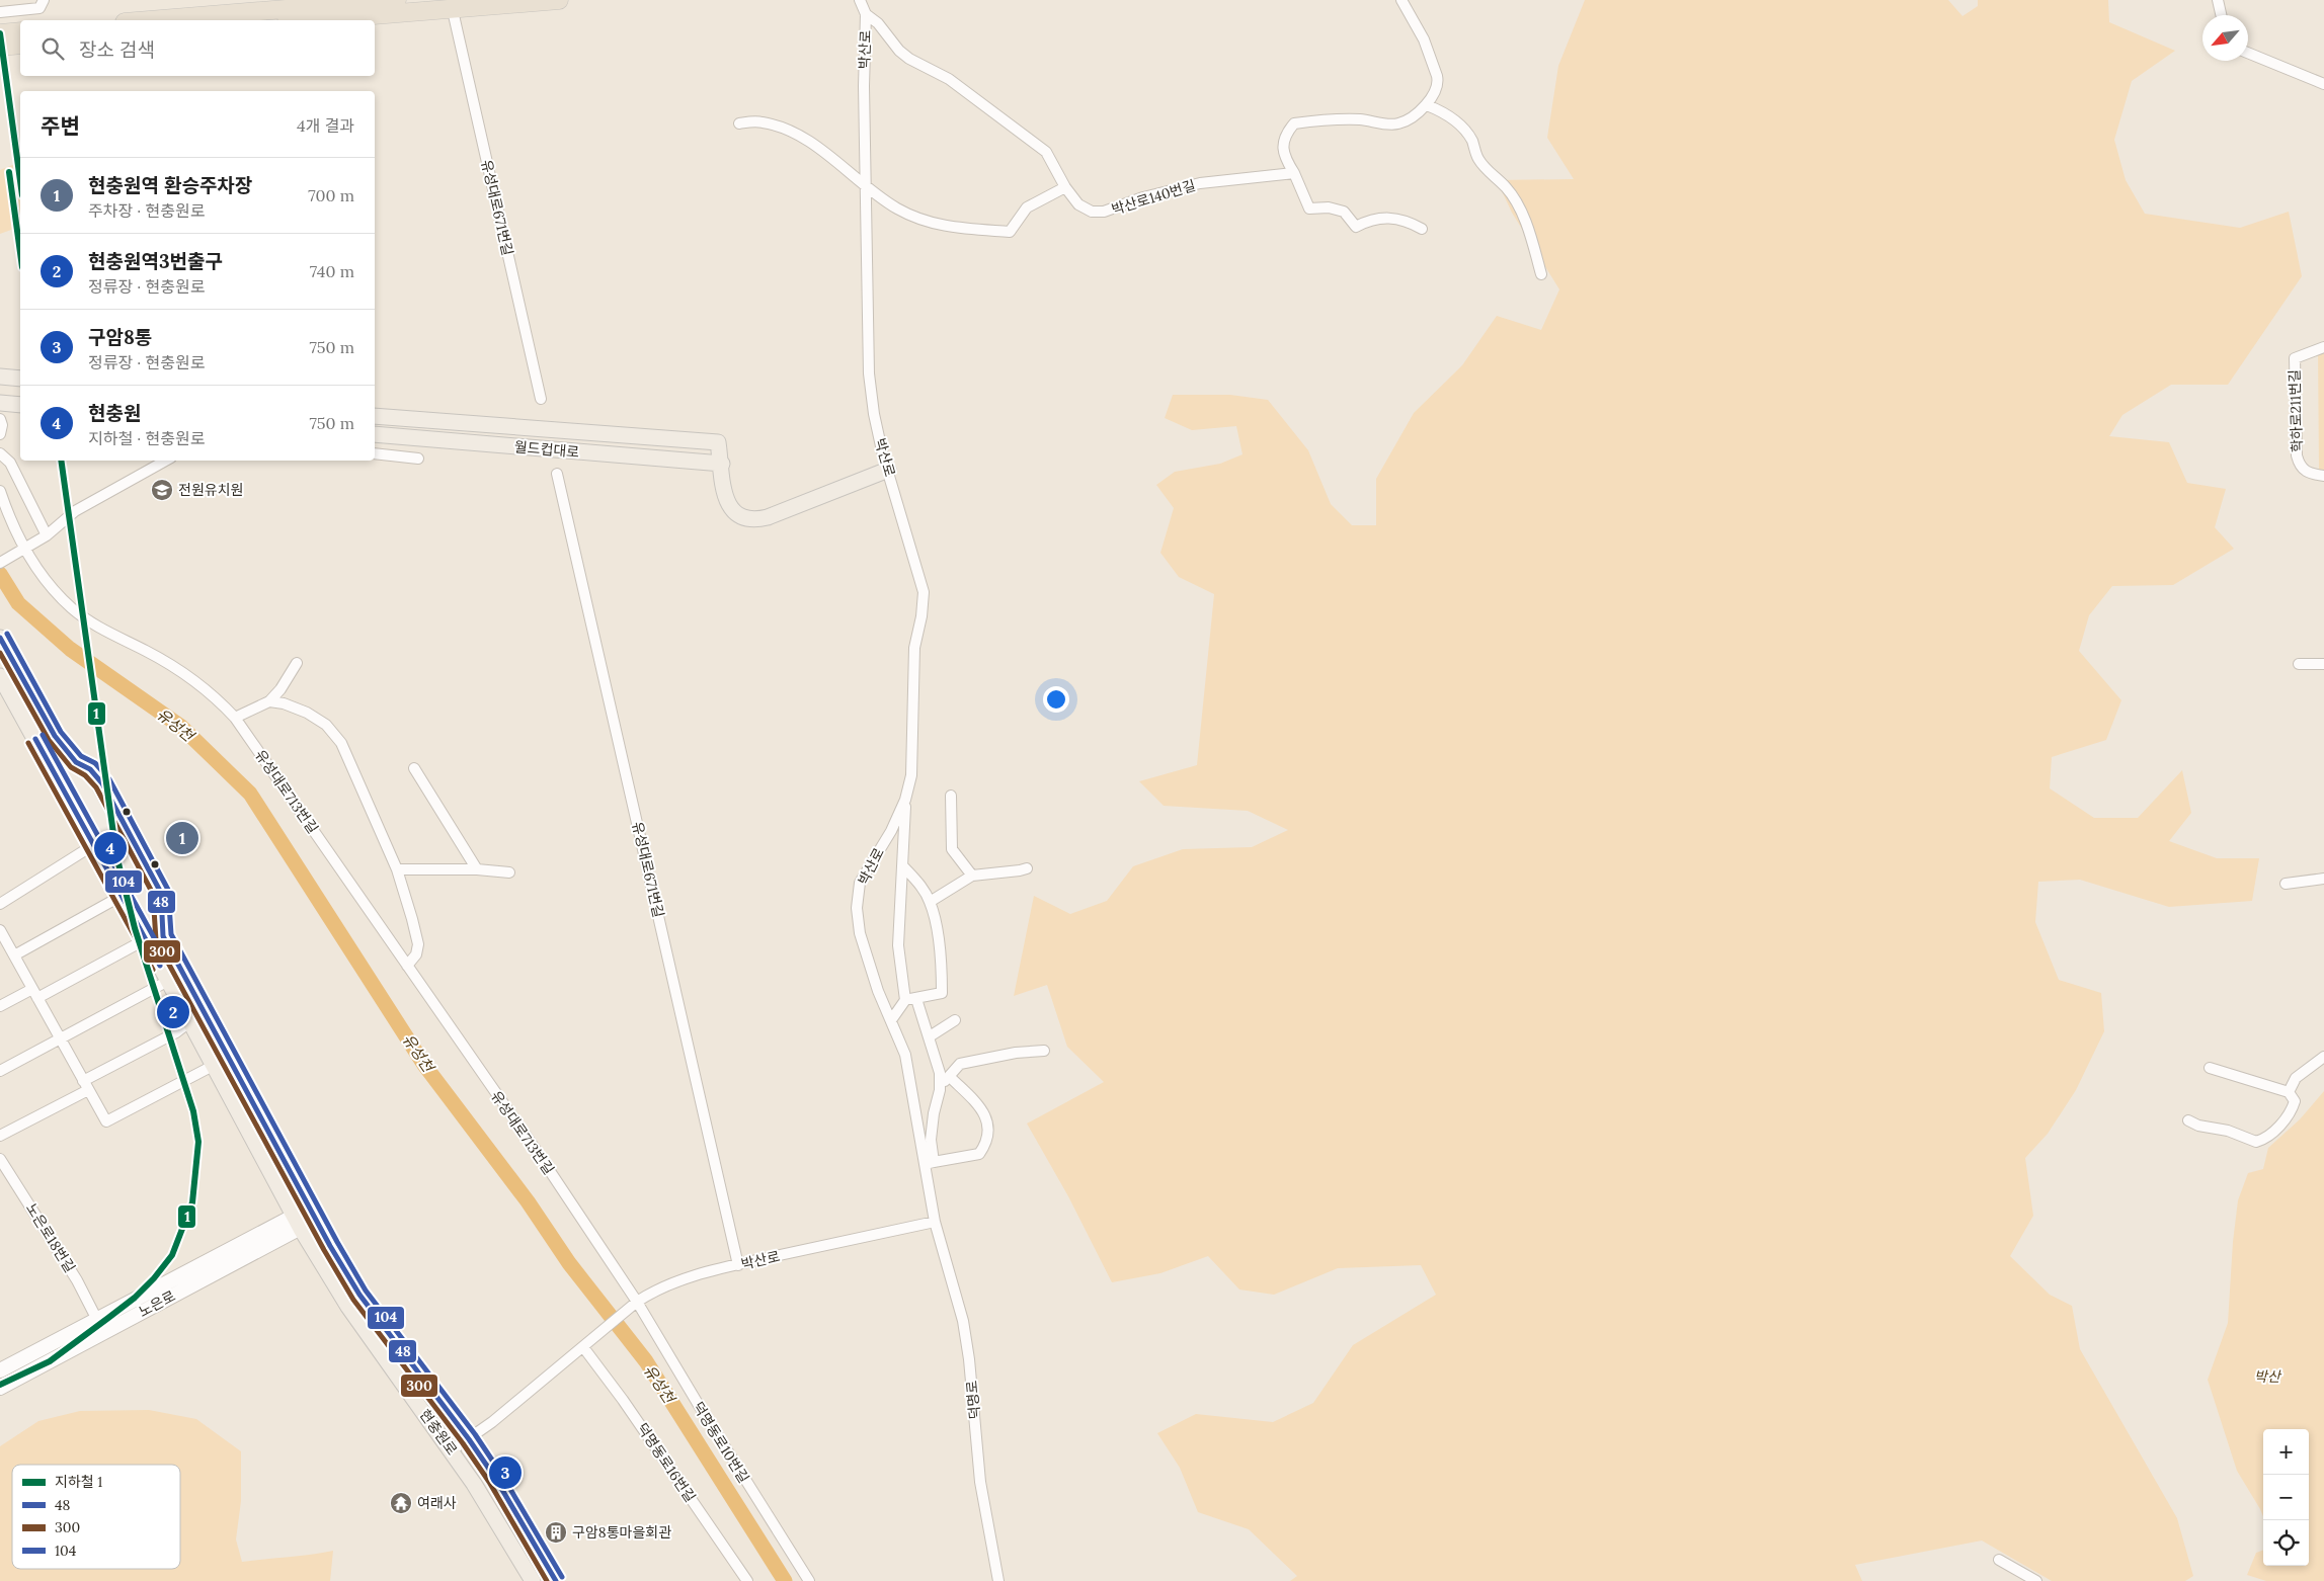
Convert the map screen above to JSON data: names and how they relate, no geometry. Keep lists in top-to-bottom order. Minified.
{"streets":{"main road":["월드컵대로","현충원로"],"street":["박산로","박산로140번길","유성대로671번길","학하로211번길","유성대로713번길","노은로18번길","노은로","덕명로","덕명동로10번길","덕명동로16번길"]},"crossings":[["박산로","박산로140번길"],["박산로","유성대로671번길"],["박산로","유성대로713번길"],["박산로","덕명로"],["박산로","현충원로"],["박산로","덕명동로10번길"],["박산로","덕명동로16번길"],["유성대로713번길","덕명동로10번길"],["노은로18번길","노은로"],["노은로","현충원로"]],"water":["유성천"],"parks":["박산"],"places":{"school or university":["전원유치원"],"temple":["여래사"],"building":["구암8통마을회관"]},"lines":["metro line 1","transit line 104","transit line 48","transit line 300"],"legend":["지하철 1","48","300","104"],"north":"bottom left","page":{"search":"장소 검색","heading":["주변","4개 결과"],"list":[{"mark":"1","name":"현충원역 환승주차장","note":"주차장 · 현충원로","value":"700 m"},{"mark":"2","name":"현충원역3번출구","note":"정류장 · 현충원로","value":"740 m"},{"mark":"3","name":"구암8통","note":"정류장 · 현충원로","value":"750 m"},{"mark":"4","name":"현충원","note":"지하철 · 현충원로","value":"750 m"}],"pins":["1","4","2","3"],"map_buttons":["+","−"]}}
